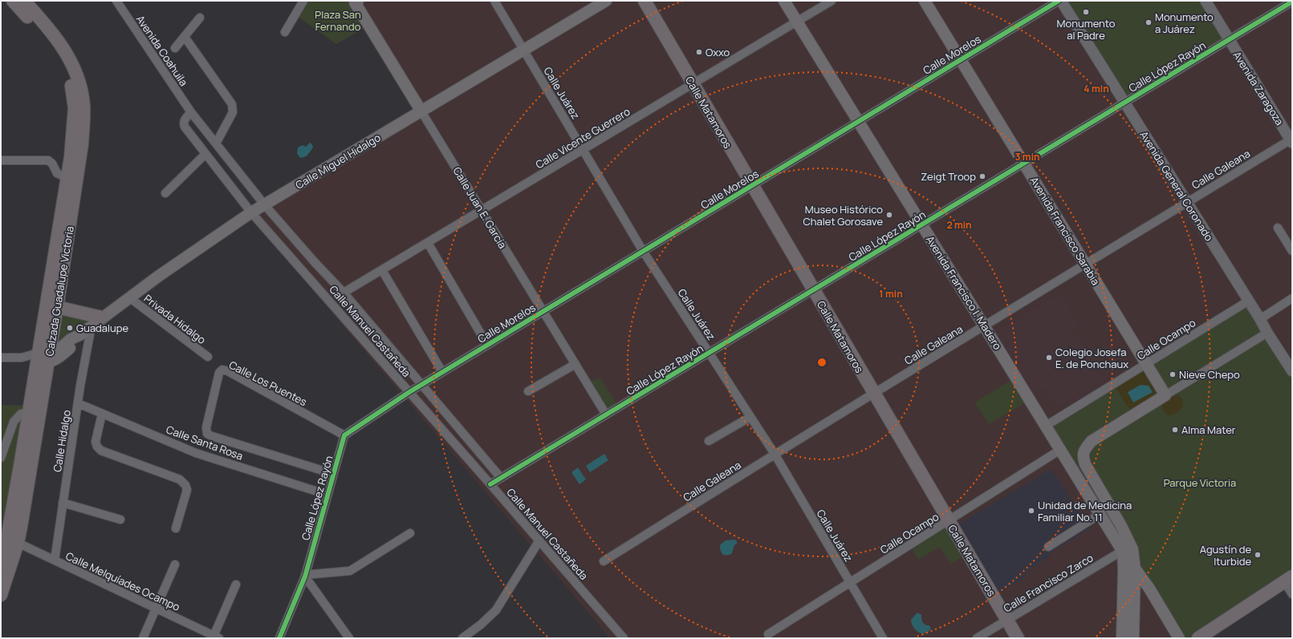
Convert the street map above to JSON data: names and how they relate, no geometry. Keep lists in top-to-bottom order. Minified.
{"streets":{"main road":["Calle Matamoros","Calle Miguel Hidalgo","Calle Juan E. García","Avenida Francisco Sarabia","Calzada Guadalupe Victoria","Avenida Francisco I. Madero"],"street":["Avenida Coahuila","Calle Morelos","Calle López Rayón","Avenida Zaragoza","Calle Juárez","Calle Vicente Guerrero","Calle Galeana","Avenida General Coronado","Privada Hidalgo","Calle Manuel Castañeda","Calle Ocampo","Calle Los Puentes","Calle Hidalgo","Calle Santa Rosa","Calle Melquíades Ocampo","Calle Francisco Zarco"]},"crossings":[["Avenida Coahuila","Calle Miguel Hidalgo"],["Avenida Coahuila","Calle Manuel Castañeda"],["Calle Morelos","Calle Juárez"],["Calle Morelos","Calle Matamoros"],["Calle Morelos","Calle Juan E. García"],["Calle Morelos","Avenida Francisco Sarabia"],["Calle Morelos","Avenida Francisco I. Madero"],["Calle Morelos","Calle Manuel Castañeda"],["Calle López Rayón","Avenida Zaragoza"],["Calle López Rayón","Calle Juárez"],["Calle López Rayón","Calle Matamoros"],["Calle López Rayón","Avenida General Coronado"],["Calle López Rayón","Calle Juan E. García"],["Calle López Rayón","Avenida Francisco Sarabia"],["Calle López Rayón","Avenida Francisco I. Madero"],["Calle López Rayón","Calle Manuel Castañeda"],["Calle López Rayón","Calle Los Puentes"],["Calle López Rayón","Calle Santa Rosa"],["Avenida Zaragoza","Calle Galeana"],["Calle Juárez","Calle Vicente Guerrero"],["Calle Juárez","Calle Miguel Hidalgo"],["Calle Juárez","Calle Galeana"],["Calle Juárez","Calle Ocampo"],["Calle Matamoros","Calle Vicente Guerrero"],["Calle Matamoros","Calle Galeana"],["Calle Matamoros","Calle Ocampo"],["Calle Matamoros","Calle Francisco Zarco"],["Calle Vicente Guerrero","Calle Juan E. García"],["Calle Vicente Guerrero","Avenida Francisco I. Madero"],["Calle Vicente Guerrero","Calle Manuel Castañeda"],["Calle Miguel Hidalgo","Calle Juan E. García"],["Calle Miguel Hidalgo","Calzada Guadalupe Victoria"],["Calle Miguel Hidalgo","Privada Hidalgo"],["Calle Miguel Hidalgo","Calle Manuel Castañeda"],["Calle Miguel Hidalgo","Calle Hidalgo"],["Calle Galeana","Avenida General Coronado"],["Calle Galeana","Avenida Francisco Sarabia"],["Calle Galeana","Avenida Francisco I. Madero"],["Avenida General Coronado","Calle Ocampo"],["Avenida Francisco Sarabia","Calle Ocampo"],["Calzada Guadalupe Victoria","Calle Melquíades Ocampo"],["Avenida Francisco I. Madero","Calle Ocampo"],["Avenida Francisco I. Madero","Calle Francisco Zarco"],["Calle Hidalgo","Calle Santa Rosa"],["Calle Hidalgo","Calle Melquíades Ocampo"]],"parks":["Plaza San Fernando","Parque Victoria"],"places":["Monumento al Padre","Monumento a Juárez","Oxxo","Zeigt Troop","Museo Histórico Chalet Gorosave","Guadalupe","Colegio Josefa E. de Ponchaux","Nieve Chepo","Alma Mater","Unidad de Medicina Familiar No. 11","Agustín de Iturbide"],"rings":["4 min","3 min","2 min","1 min"]}
